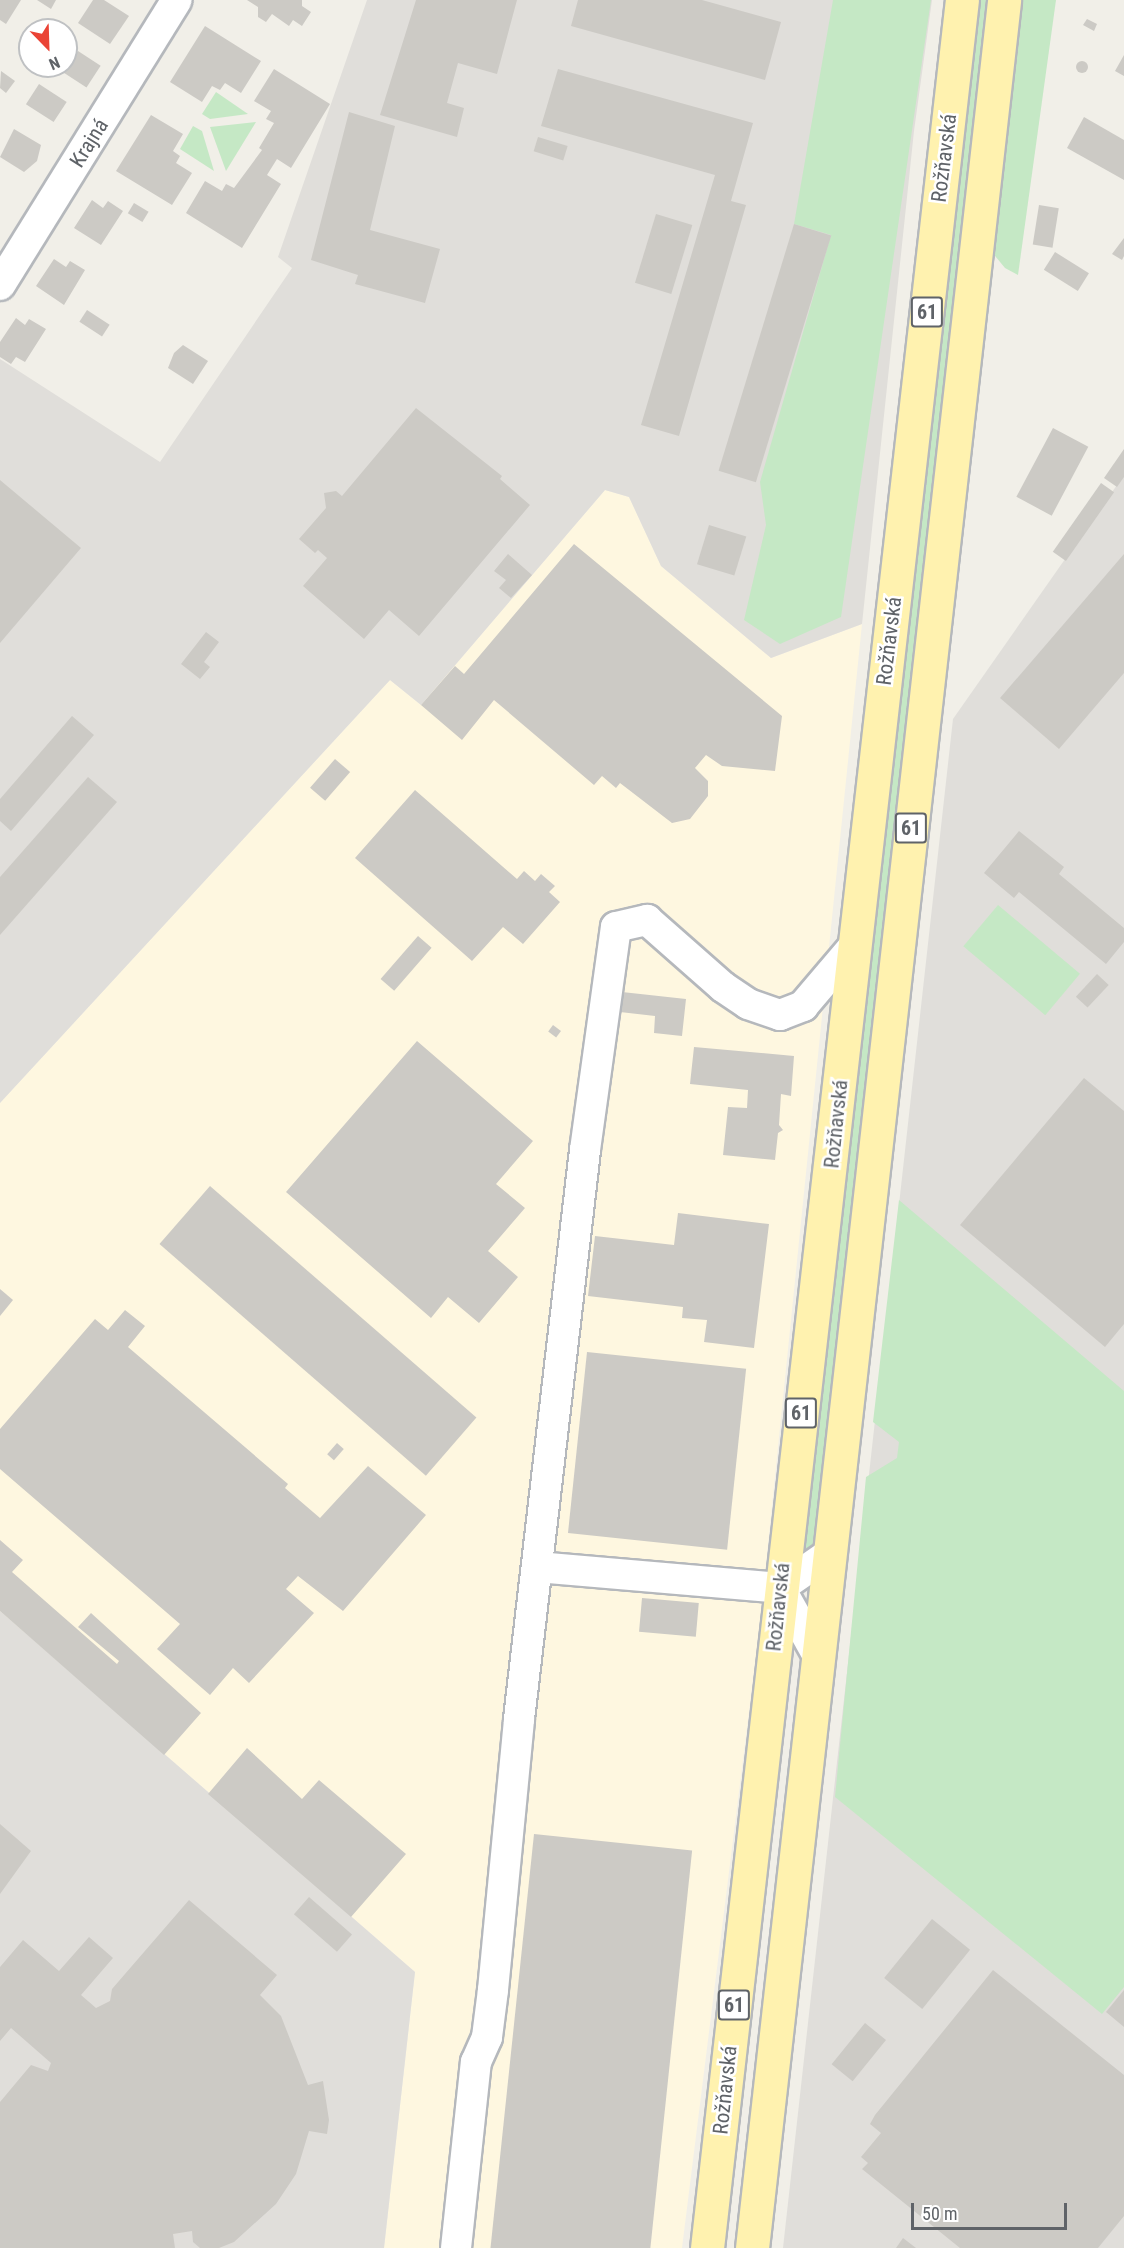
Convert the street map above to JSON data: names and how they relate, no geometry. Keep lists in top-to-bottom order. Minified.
{"streets":{"main road":["Rožňavská","61"],"street":["Krajná"]},"scale_bar":"50 m","north":"bottom right"}
